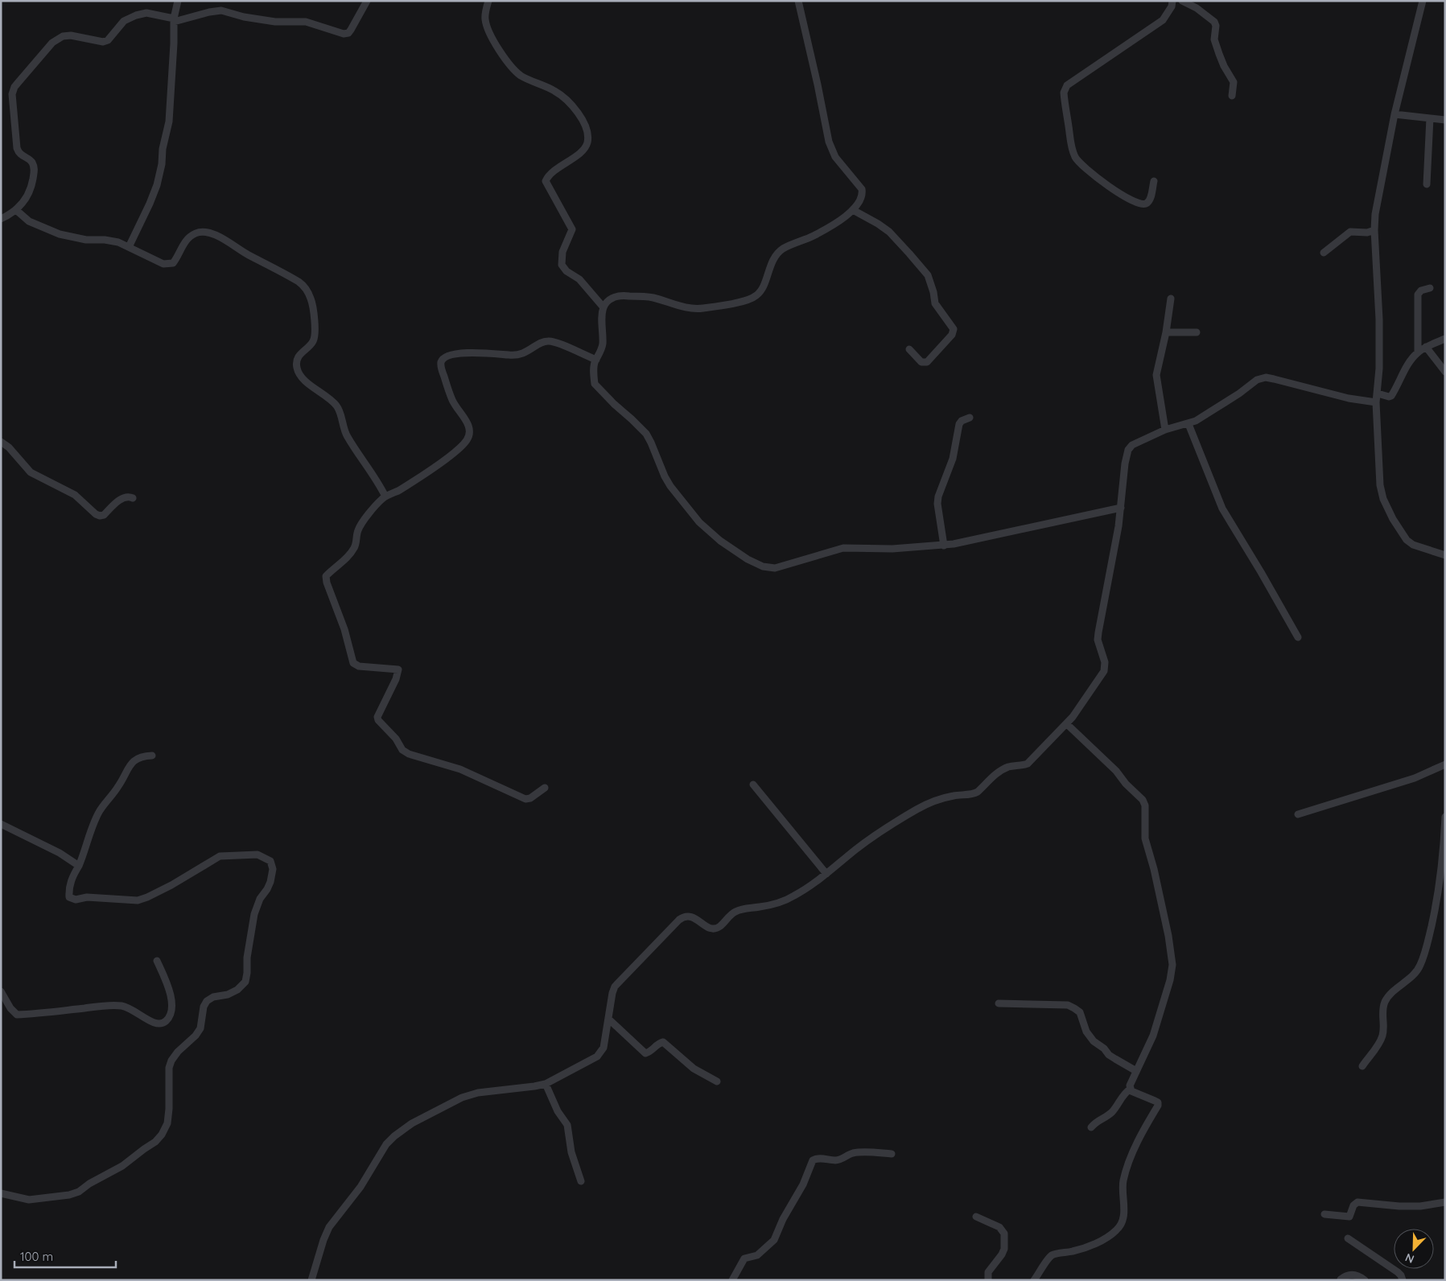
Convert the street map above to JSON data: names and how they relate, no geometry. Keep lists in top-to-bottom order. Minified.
{"scale_bar":"100 m","north":"bottom left"}
